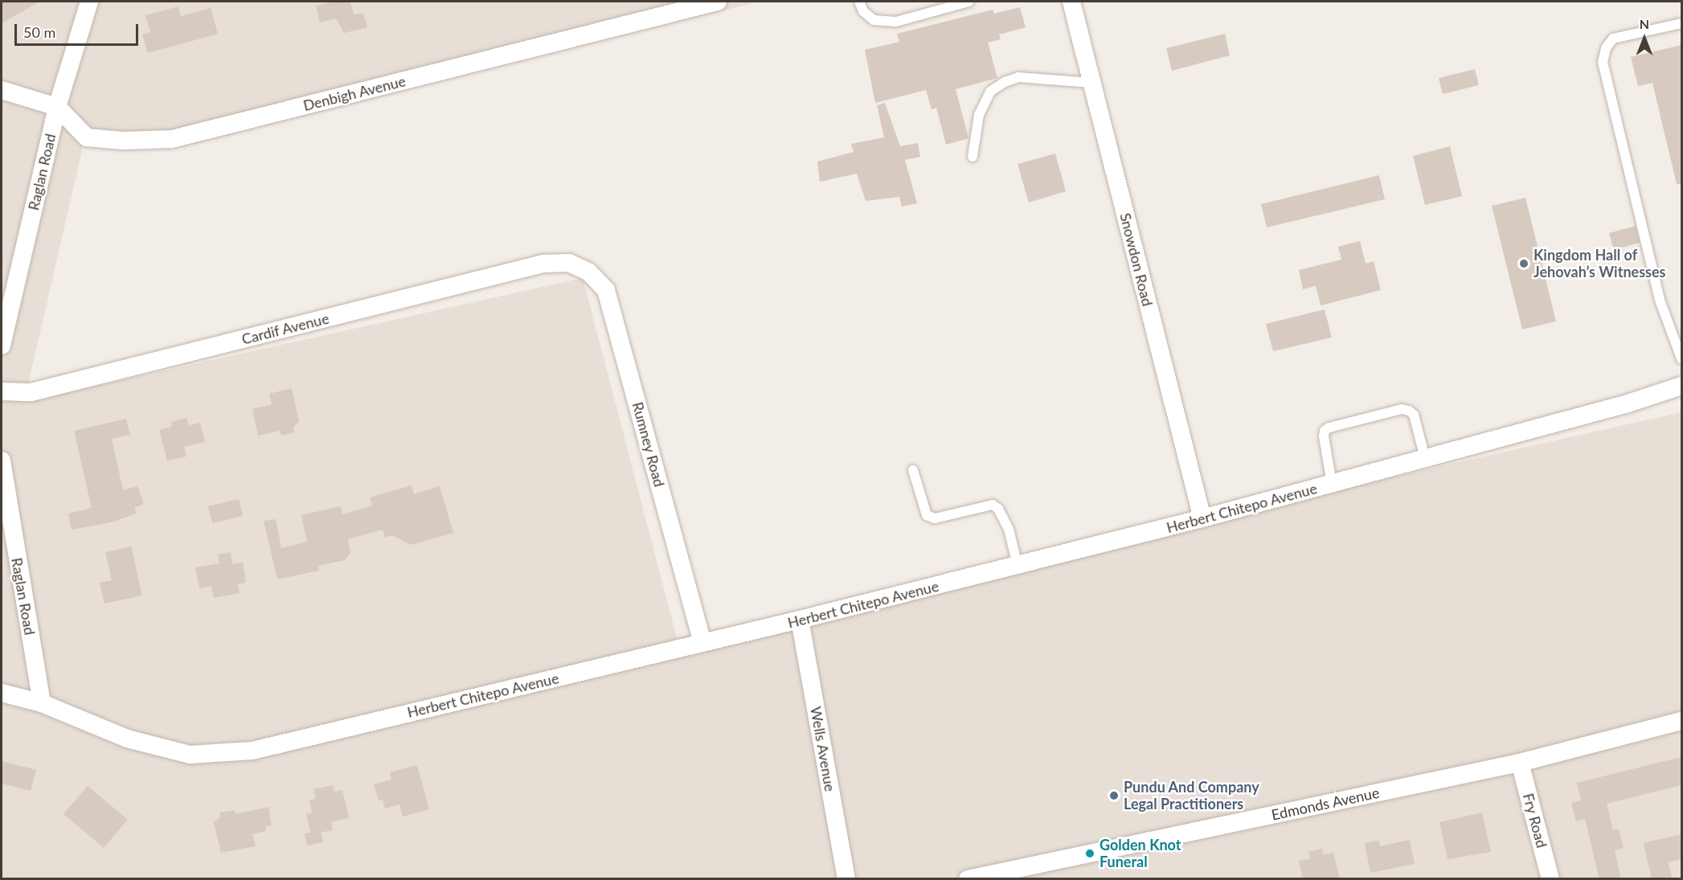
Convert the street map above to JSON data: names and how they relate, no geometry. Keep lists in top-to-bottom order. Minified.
{"streets":{"street":["Denbigh Avenue","Raglan Road","Snowdon Road","Cardif Avenue","Rumney Road","Herbert Chitepo Avenue","Wells Avenue","Edmonds Avenue","Fry Road"]},"crossings":[["Denbigh Avenue","Raglan Road"],["Raglan Road","Herbert Chitepo Avenue"],["Snowdon Road","Herbert Chitepo Avenue"],["Cardif Avenue","Rumney Road"],["Rumney Road","Herbert Chitepo Avenue"],["Herbert Chitepo Avenue","Wells Avenue"],["Edmonds Avenue","Fry Road"]],"places":["Kingdom Hall of Jehovah’s Witnesses","Pundu And Company Legal Practitioners","Golden Knot Funeral"],"scale_bar":"50 m","north":"top"}
